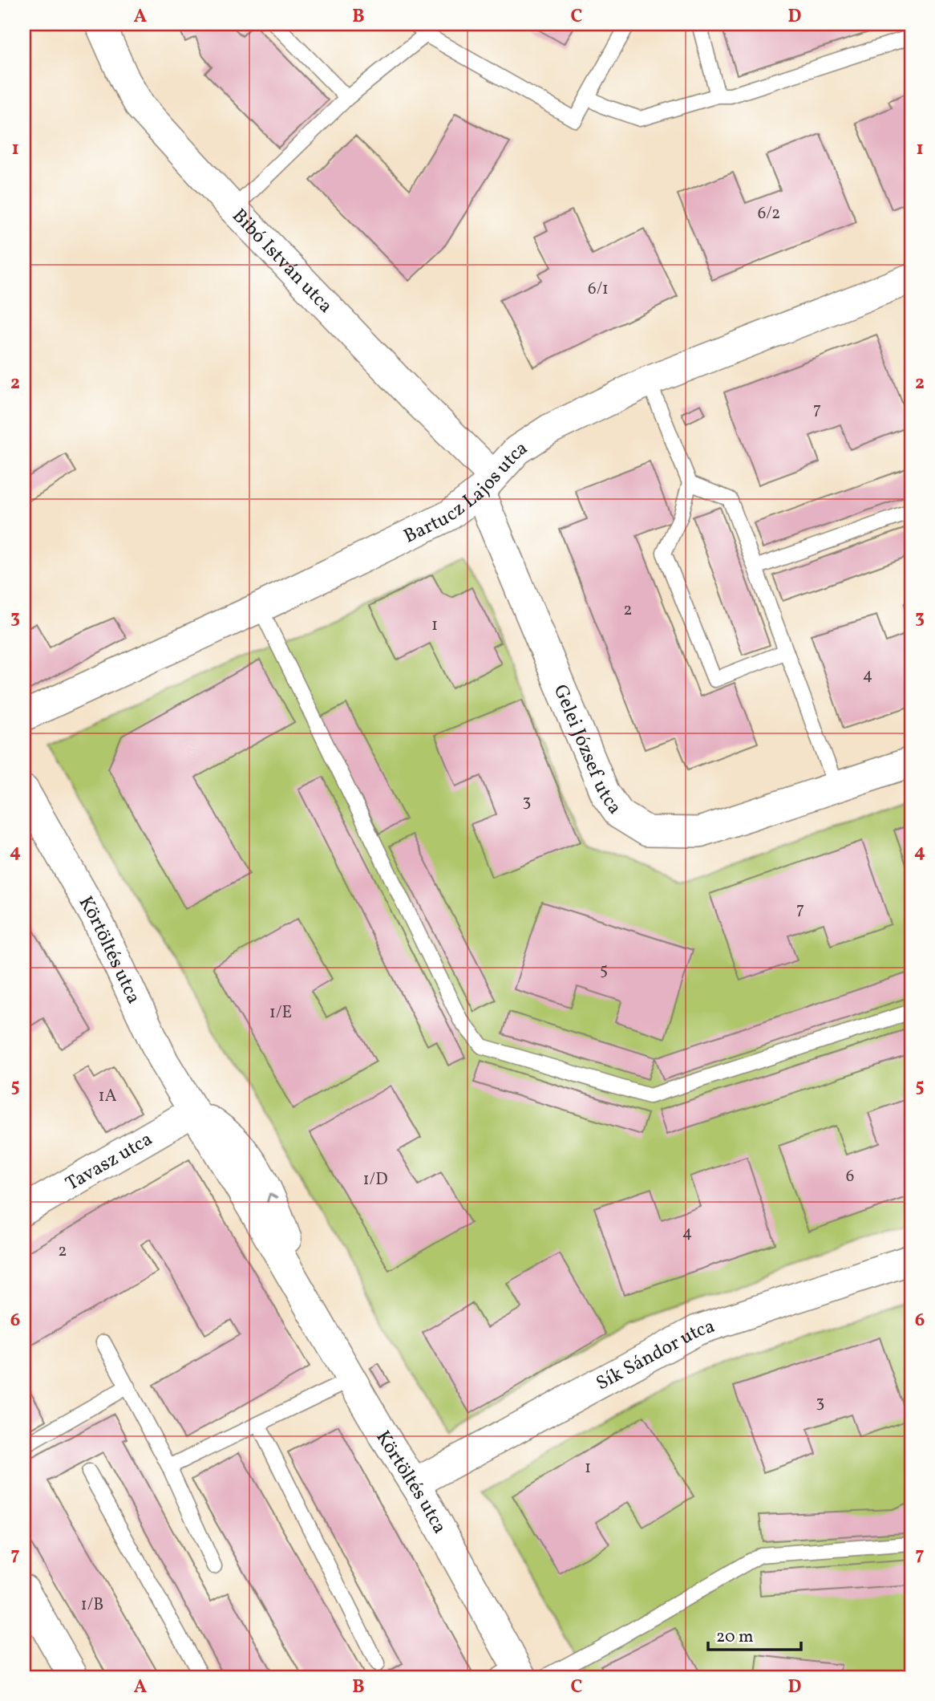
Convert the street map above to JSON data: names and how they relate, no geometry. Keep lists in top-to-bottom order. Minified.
{"streets":{"street":["Bibó István utca","Bartucz Lajos utca","Gelei József utca","Körtöltés utca","Tavasz utca","Sík Sándor utca"]},"crossings":[["Bibó István utca","Bartucz Lajos utca"],["Bibó István utca","Gelei József utca"],["Bartucz Lajos utca","Gelei József utca"],["Körtöltés utca","Tavasz utca"],["Körtöltés utca","Sík Sándor utca"]],"house_numbers":["6/2","6/1","7","2","1","4","3","7","5","1/E","1A","6","1/D","4","2","3","1","1/B"],"scale_bar":"20 m","grid":{"columns":["A","B","C","D"],"rows":["1","2","3","4","5","6","7"]}}
